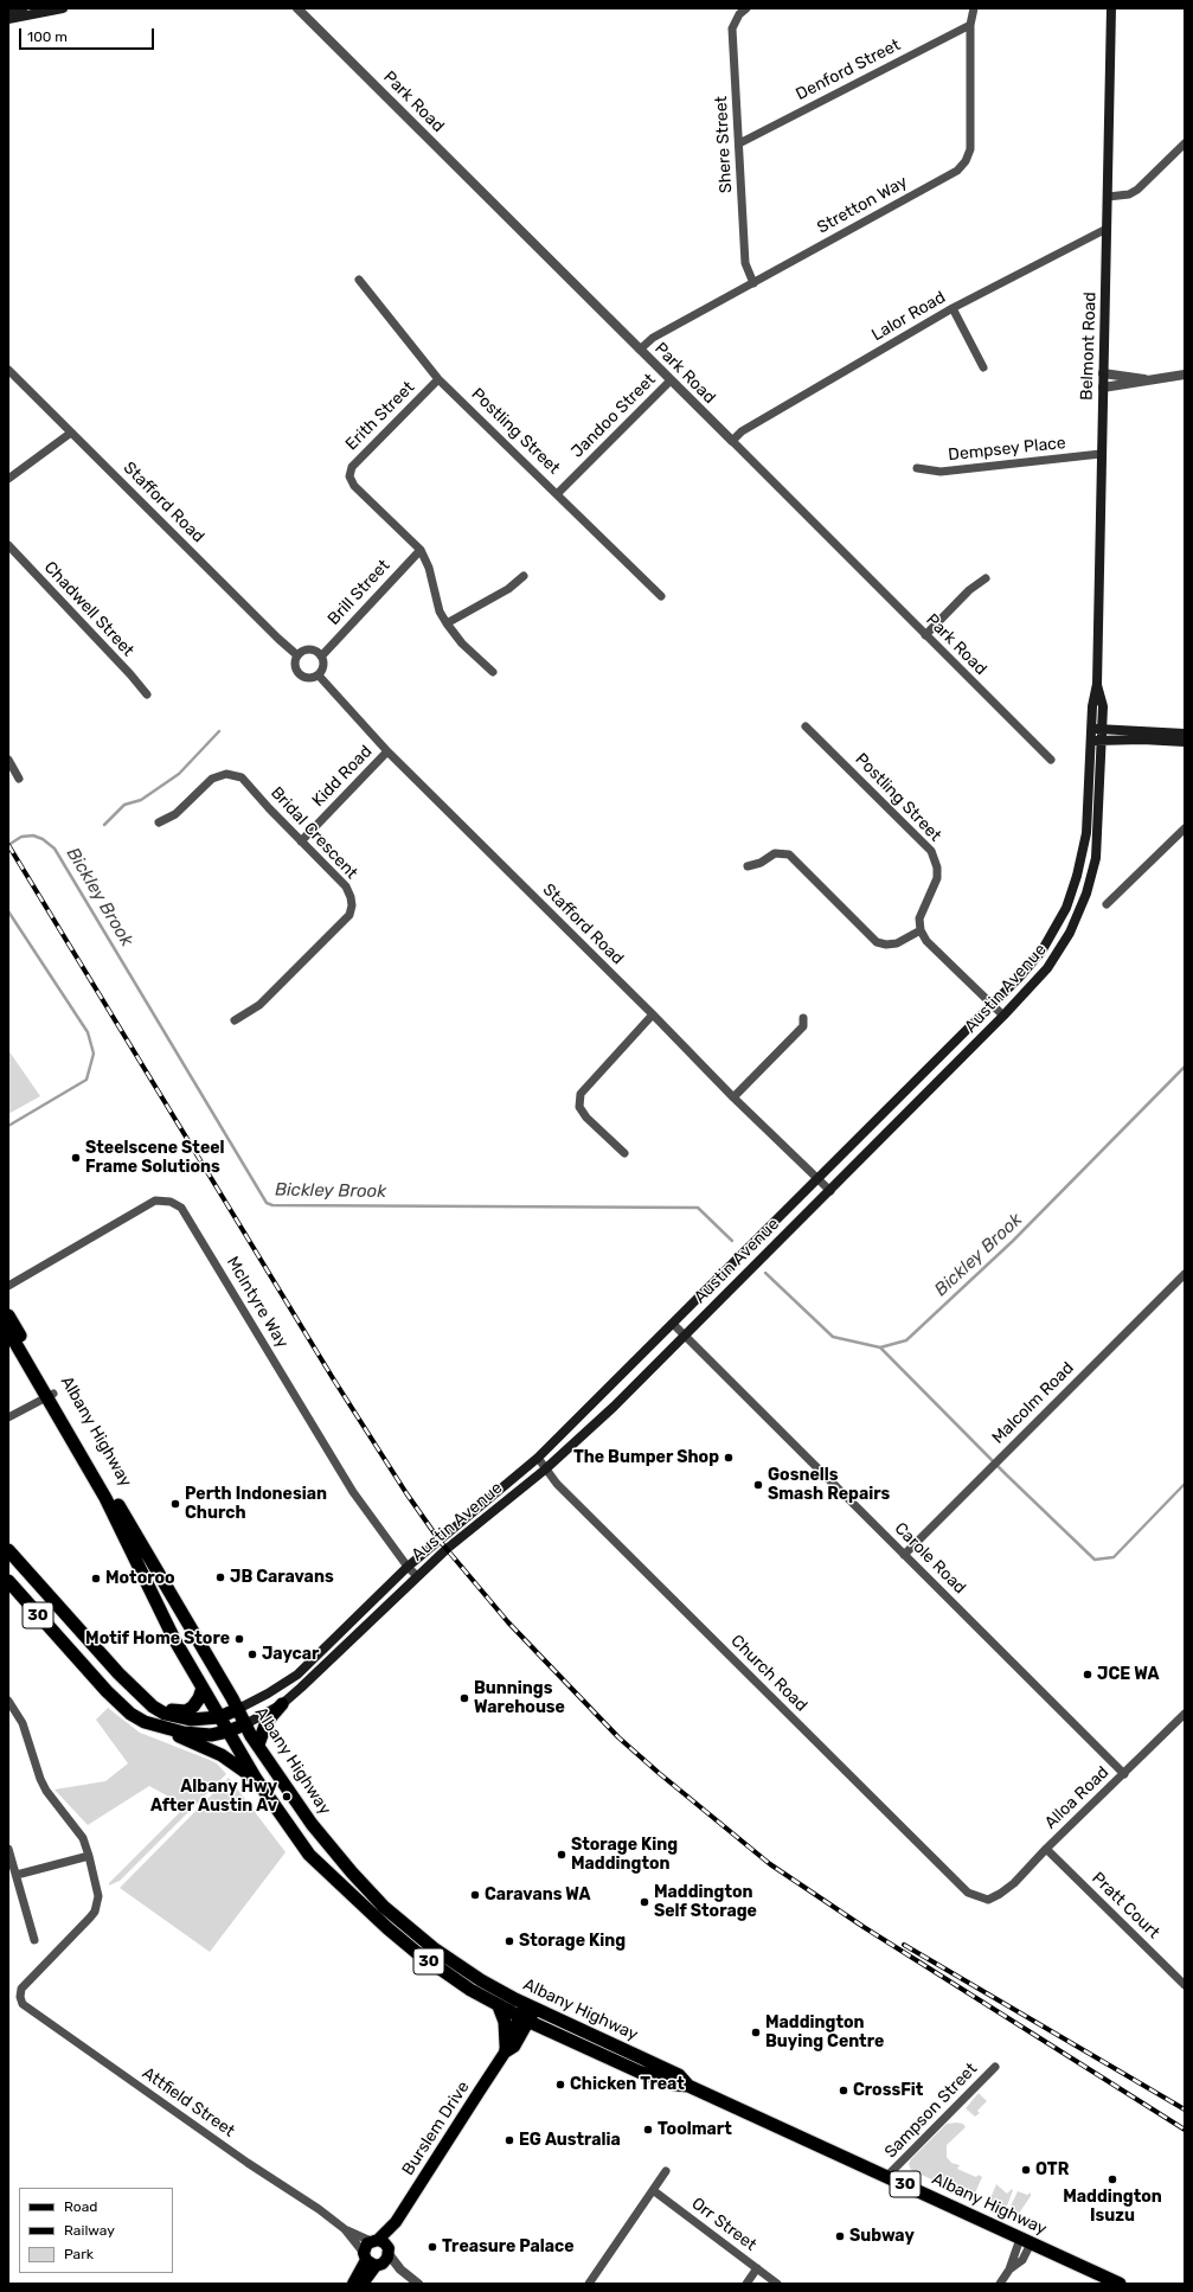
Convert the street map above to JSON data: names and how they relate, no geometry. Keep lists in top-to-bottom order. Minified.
{"streets":{"highway":["Albany Highway","30"],"main road":["Belmont Road","Austin Avenue","Burslem Drive"],"street":["Denford Street","Park Road","Shere Street","Stretton Way","Lalor Road","Erith Street","Jandoo Street","Postling Street","Dempsey Place","Stafford Road","Brill Street","Chadwell Street","Kidd Road","Bridal Crescent","McIntyre Way","Malcolm Road","Carole Road","Church Road","Alloa Road","Pratt Court","Attfield Street","Sampson Street","Orr Street"]},"crossings":[["Denford Street","Shere Street"],["Denford Street","Stretton Way"],["Park Road","Stretton Way"],["Park Road","Lalor Road"],["Park Road","Jandoo Street"],["Shere Street","Stretton Way"],["Lalor Road","Belmont Road"],["Belmont Road","Dempsey Place"],["Belmont Road","Austin Avenue"],["Erith Street","Postling Street"],["Erith Street","Brill Street"],["Jandoo Street","Postling Street"],["Stafford Road","Brill Street"],["Stafford Road","Kidd Road"],["Stafford Road","Austin Avenue"],["Kidd Road","Bridal Crescent"],["Austin Avenue","McIntyre Way"],["Austin Avenue","Albany Highway"],["Austin Avenue","Carole Road"],["Austin Avenue","30"],["Austin Avenue","Church Road"],["Malcolm Road","Carole Road"],["Albany Highway","30"],["Albany Highway","Sampson Street"],["Albany Highway","Burslem Drive"],["Carole Road","Alloa Road"],["Church Road","Alloa Road"],["Alloa Road","Pratt Court"],["Attfield Street","Burslem Drive"]],"water":["Bickley Brook"],"places":["Steelscene Steel Frame Solutions","The Bumper Shop","Gosnells Smash Repairs","Perth Indonesian Church","JB Caravans","Motoroo","Motif Home Store","Jaycar","JCE WA","Bunnings Warehouse","Albany Hwy After Austin Av","Storage King Maddington","Caravans WA","Maddington Self Storage","Storage King","Maddington Buying Centre","Chicken Treat","CrossFit","Toolmart","EG Australia","OTR","Maddington Isuzu","Subway","Treasure Palace"],"legend":["Road","Railway","Park"],"scale_bar":"100 m"}
